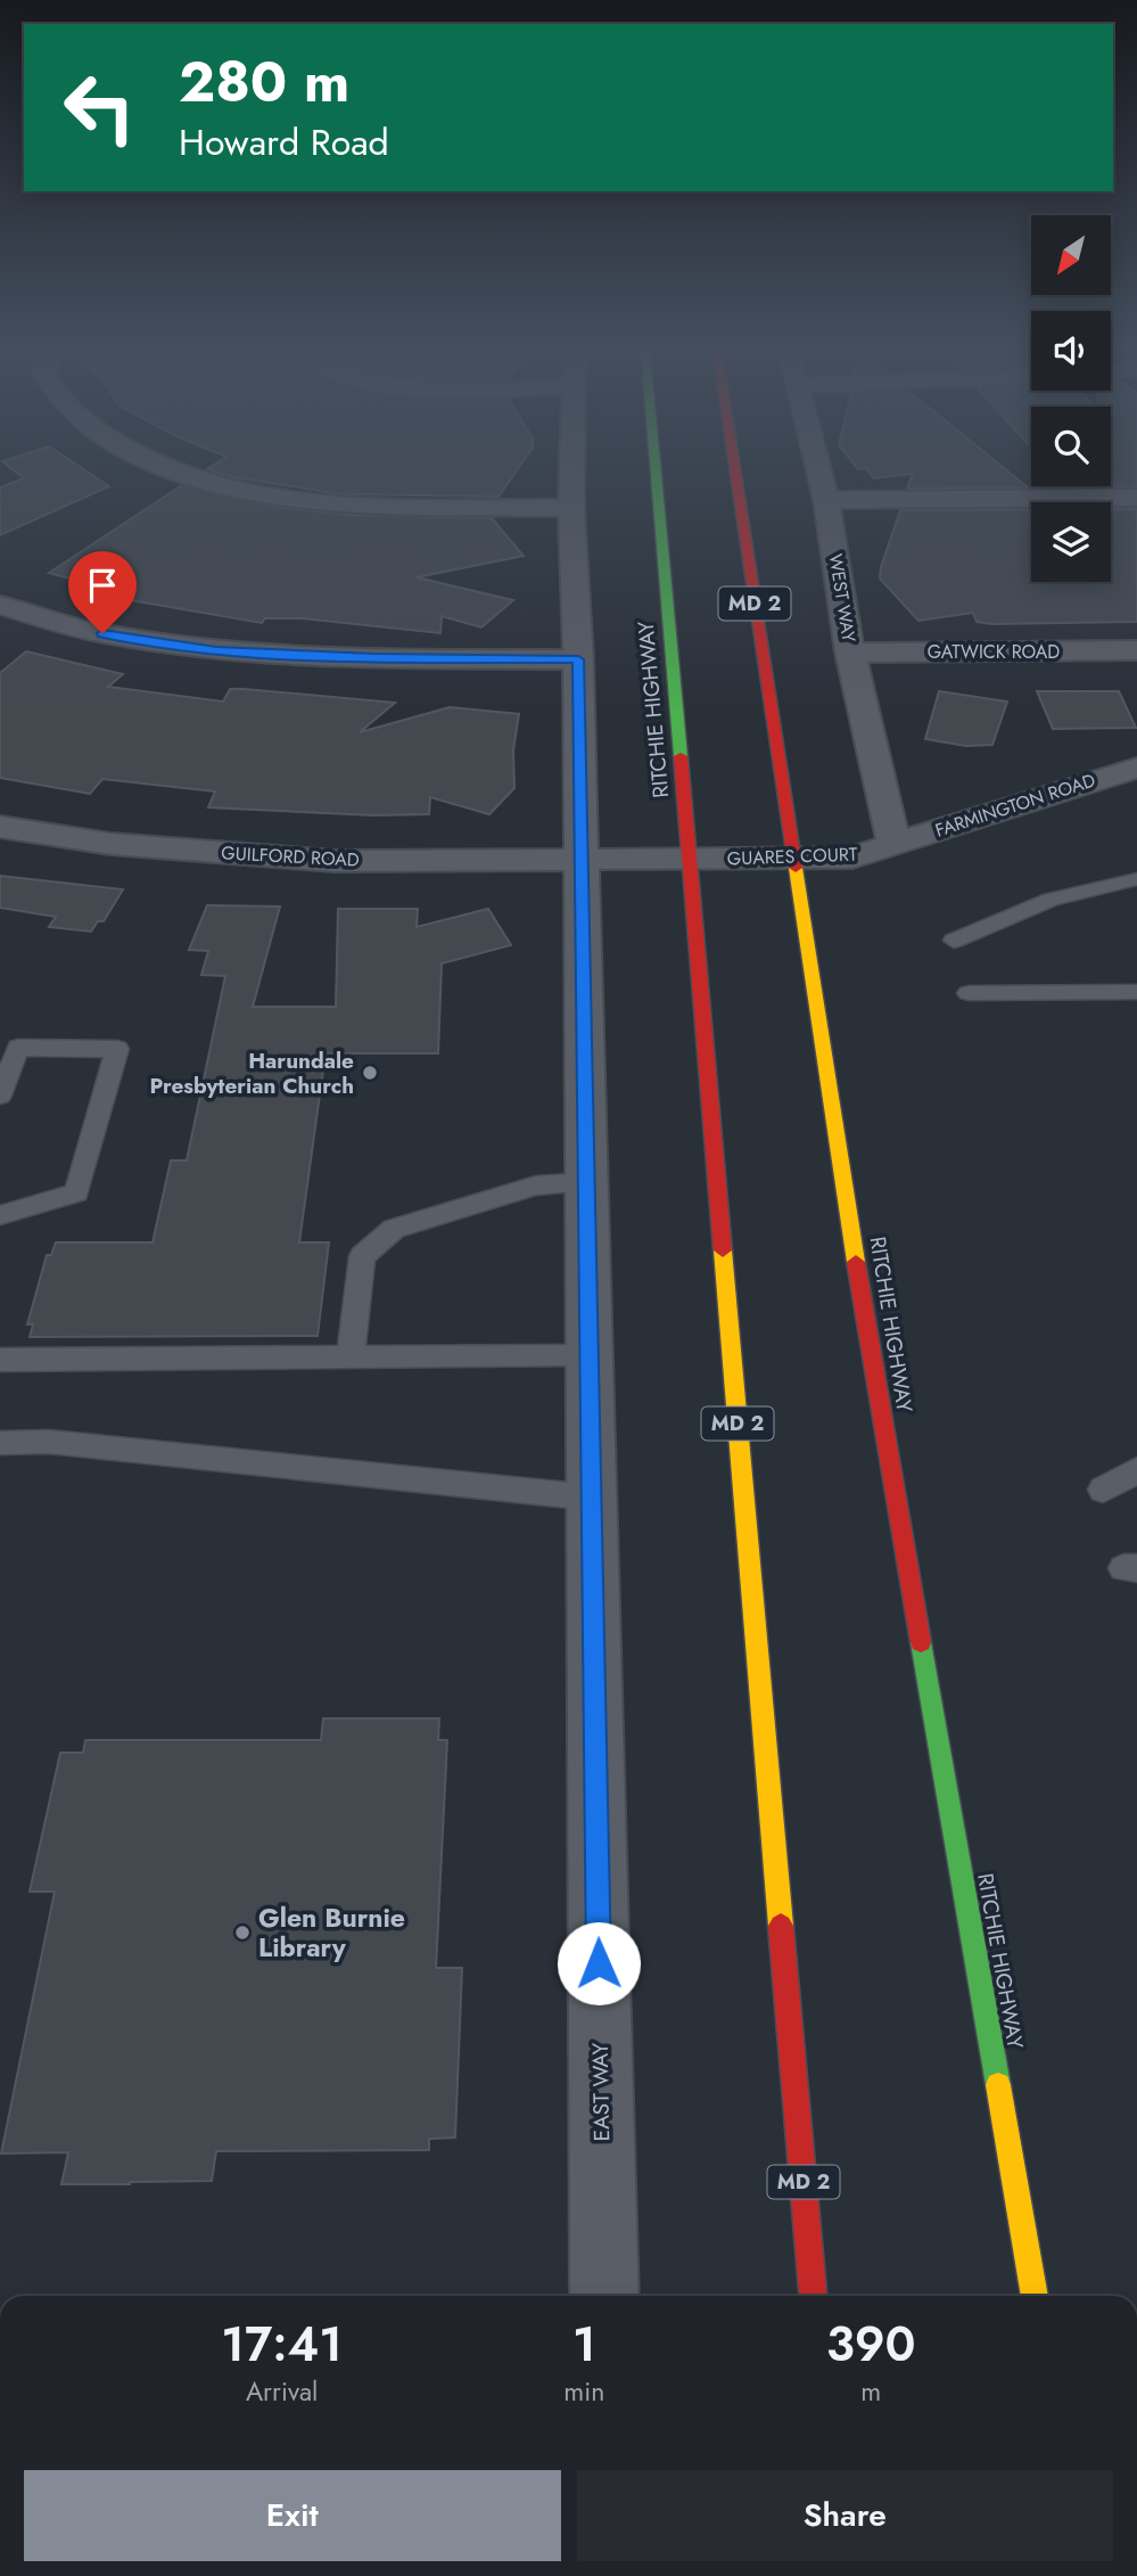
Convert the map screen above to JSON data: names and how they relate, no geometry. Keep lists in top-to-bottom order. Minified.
{"streets":{"main road":["MD 2","RITCHIE HIGHWAY"],"street":["WEST WAY","GATWICK ROAD","FARMINGTON ROAD","GUILFORD ROAD","GUARES COURT","EAST WAY"]},"crossings":[["WEST WAY","GATWICK ROAD"],["WEST WAY","FARMINGTON ROAD"],["WEST WAY","GUARES COURT"],["RITCHIE HIGHWAY","GUILFORD ROAD"],["RITCHIE HIGHWAY","GUARES COURT"],["FARMINGTON ROAD","GUARES COURT"],["GUILFORD ROAD","GUARES COURT"],["GUILFORD ROAD","EAST WAY"]],"places":["Harundale Presbyterian Church","Glen Burnie Library"],"north":"bottom left","page":{"turn":["280 m","Howard Road"],"eta":["17:41","Arrival","1","min","390","m"],"buttons":["Exit","Share"]}}
